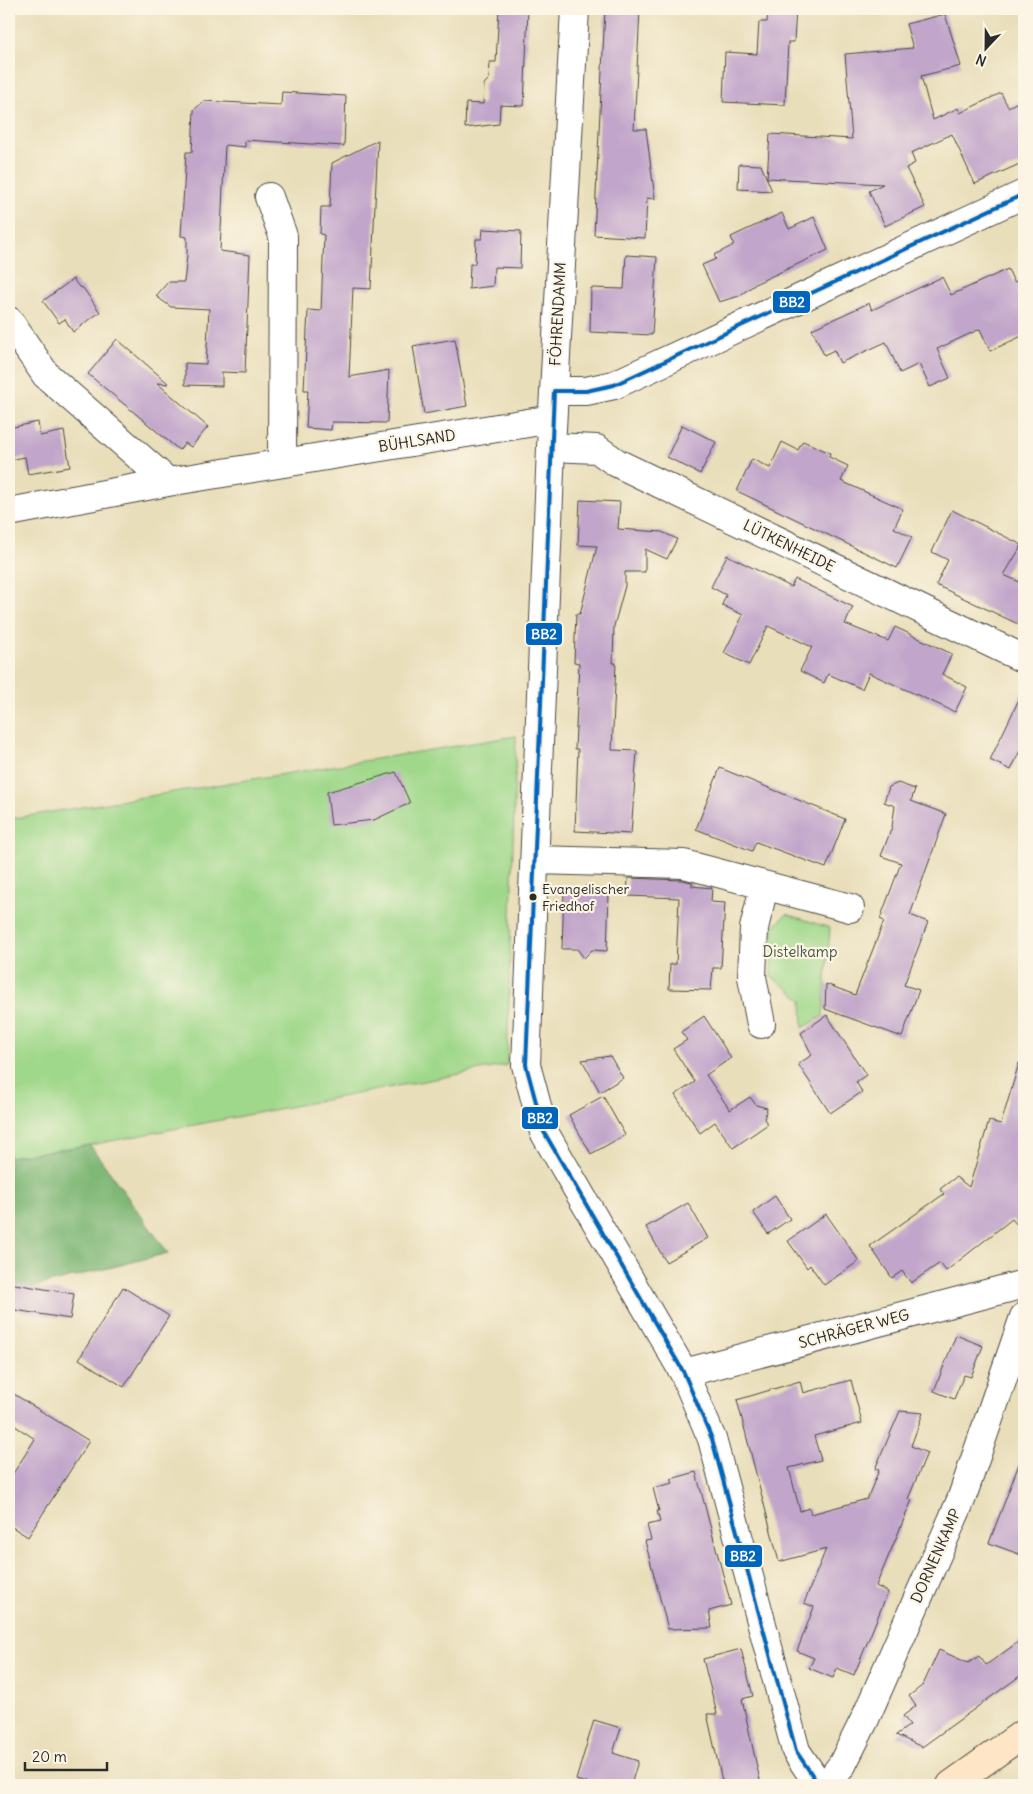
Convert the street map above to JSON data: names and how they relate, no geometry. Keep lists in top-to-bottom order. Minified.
{"streets":{"street":["FÖHRENDAMM","BÜHLSAND","LÜTKENHEIDE","SCHRÄGER WEG","DORNENKAMP"]},"crossings":[["FÖHRENDAMM","BÜHLSAND"],["FÖHRENDAMM","LÜTKENHEIDE"],["FÖHRENDAMM","SCHRÄGER WEG"]],"parks":["Distelkamp"],"places":["Evangelischer Friedhof"],"lines":["transit line BB2"],"scale_bar":"20 m","north":"bottom"}
